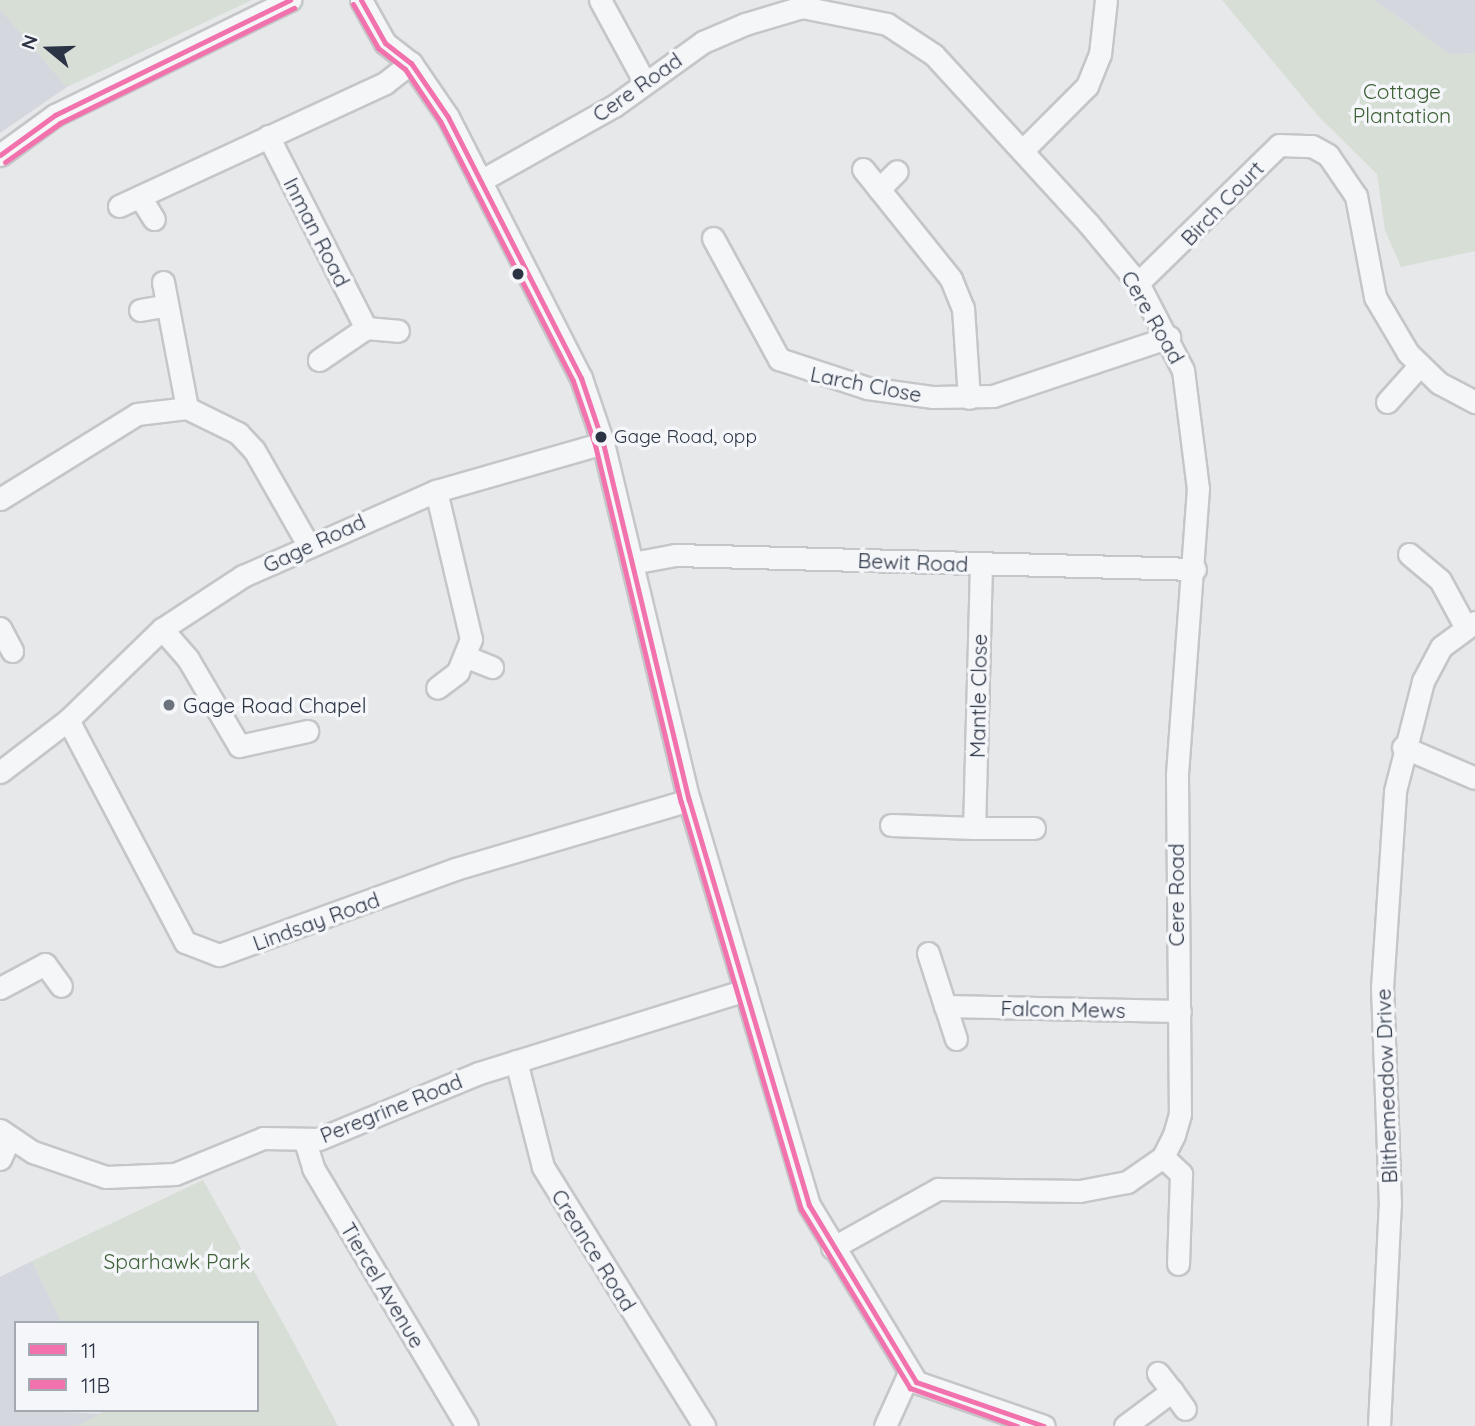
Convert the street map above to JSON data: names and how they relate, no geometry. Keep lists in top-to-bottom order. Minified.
{"streets":{"street":["Cere Road","Birch Court","Inman Road","Larch Close","Gage Road","Bewit Road","Mantle Close","Lindsay Road","Falcon Mews","Blithemeadow Drive","Peregrine Road","Creance Road","Tiercel Avenue"]},"crossings":[["Cere Road","Birch Court"],["Cere Road","Larch Close"],["Cere Road","Bewit Road"],["Cere Road","Falcon Mews"],["Gage Road","Lindsay Road"],["Bewit Road","Mantle Close"],["Peregrine Road","Creance Road"],["Peregrine Road","Tiercel Avenue"]],"parks":["Cottage Plantation","Sparhawk Park"],"places":["Gage Road, opp","Gage Road Chapel"],"lines":["transit line 11","transit line 11B"],"legend":["11","11B"],"north":"left"}
